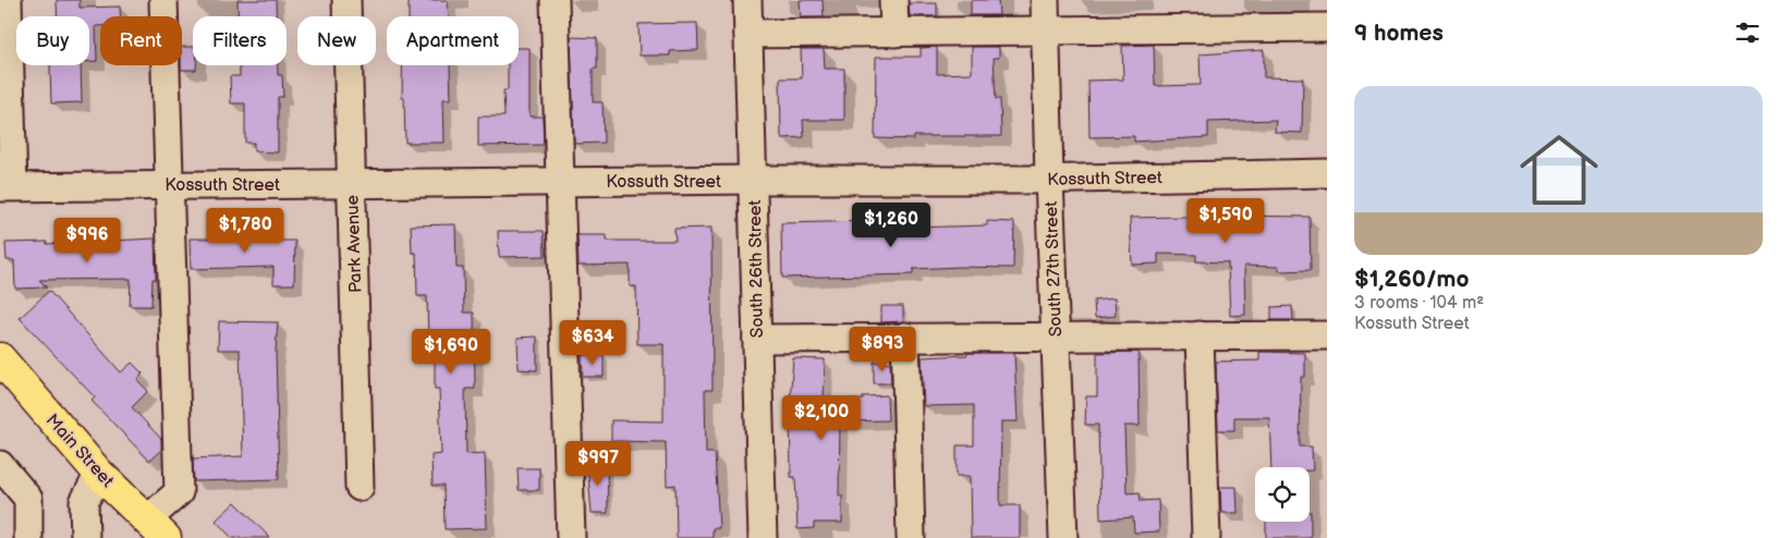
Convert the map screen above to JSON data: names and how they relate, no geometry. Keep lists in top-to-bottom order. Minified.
{"streets":{"main road":["Main Street"],"street":["Kossuth Street","Park Avenue","South 26th Street","South 27th Street"]},"crossings":[["Kossuth Street","Park Avenue"],["Kossuth Street","South 26th Street"],["Kossuth Street","South 27th Street"]],"page":{"heading":"9 homes","chip":["Buy","Rent","Filters","New","Apartment"],"list":[{"name":"$1,260/mo","note":"3 rooms · 104 m² · Kossuth Street"}],"price":["$1,590","$1,260","$1,780","$996","$634","$893","$1,690","$2,100","$997"]}}
